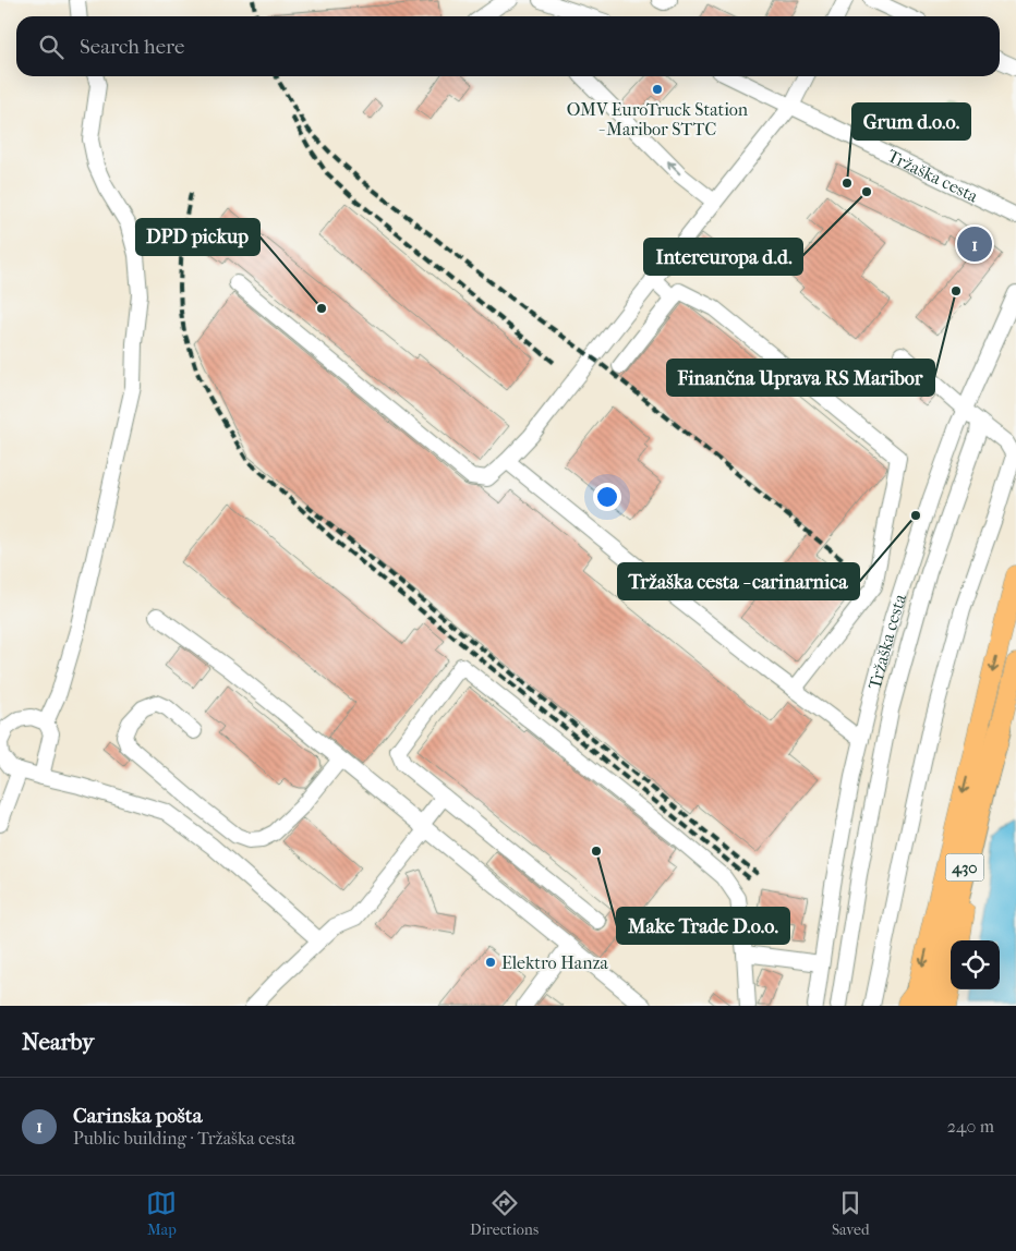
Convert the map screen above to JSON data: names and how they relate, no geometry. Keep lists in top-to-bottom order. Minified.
{"streets":{"highway":["430"],"street":["Tržaška cesta"]},"places":["OMV EuroTruck Station - Maribor STTC","Grum d.o.o.","Intereuropa d.d.","Finančna Uprava RS Maribor","DPD pickup","Tržaška cesta - carinarnica","Make Trade D.o.o.","Elektro Hanza"],"page":{"search":"Search here","pins":"1","heading":"Nearby","list":[{"mark":"1","name":"Carinska pošta","note":"Public building · Tržaška cesta","value":"240 m"}],"nav":["Map","Directions","Saved"]}}
